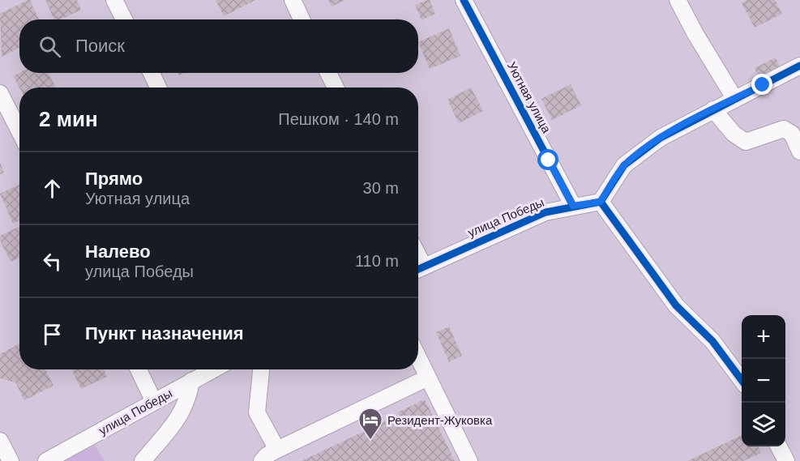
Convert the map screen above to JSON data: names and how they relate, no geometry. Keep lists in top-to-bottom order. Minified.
{"streets":{"street":["Уютная улица","улица Победы"]},"crossings":[["Уютная улица","улица Победы"]],"places":{"hotel":["Резидент-Жуковка"]},"page":{"search":"Поиск","heading":["2 мин","Пешком · 140 m"],"list":[["Прямо","Уютная улица","30 m"],["Налево","улица Победы","110 m"],"Пункт назначения"],"map_buttons":["+","−"]}}
